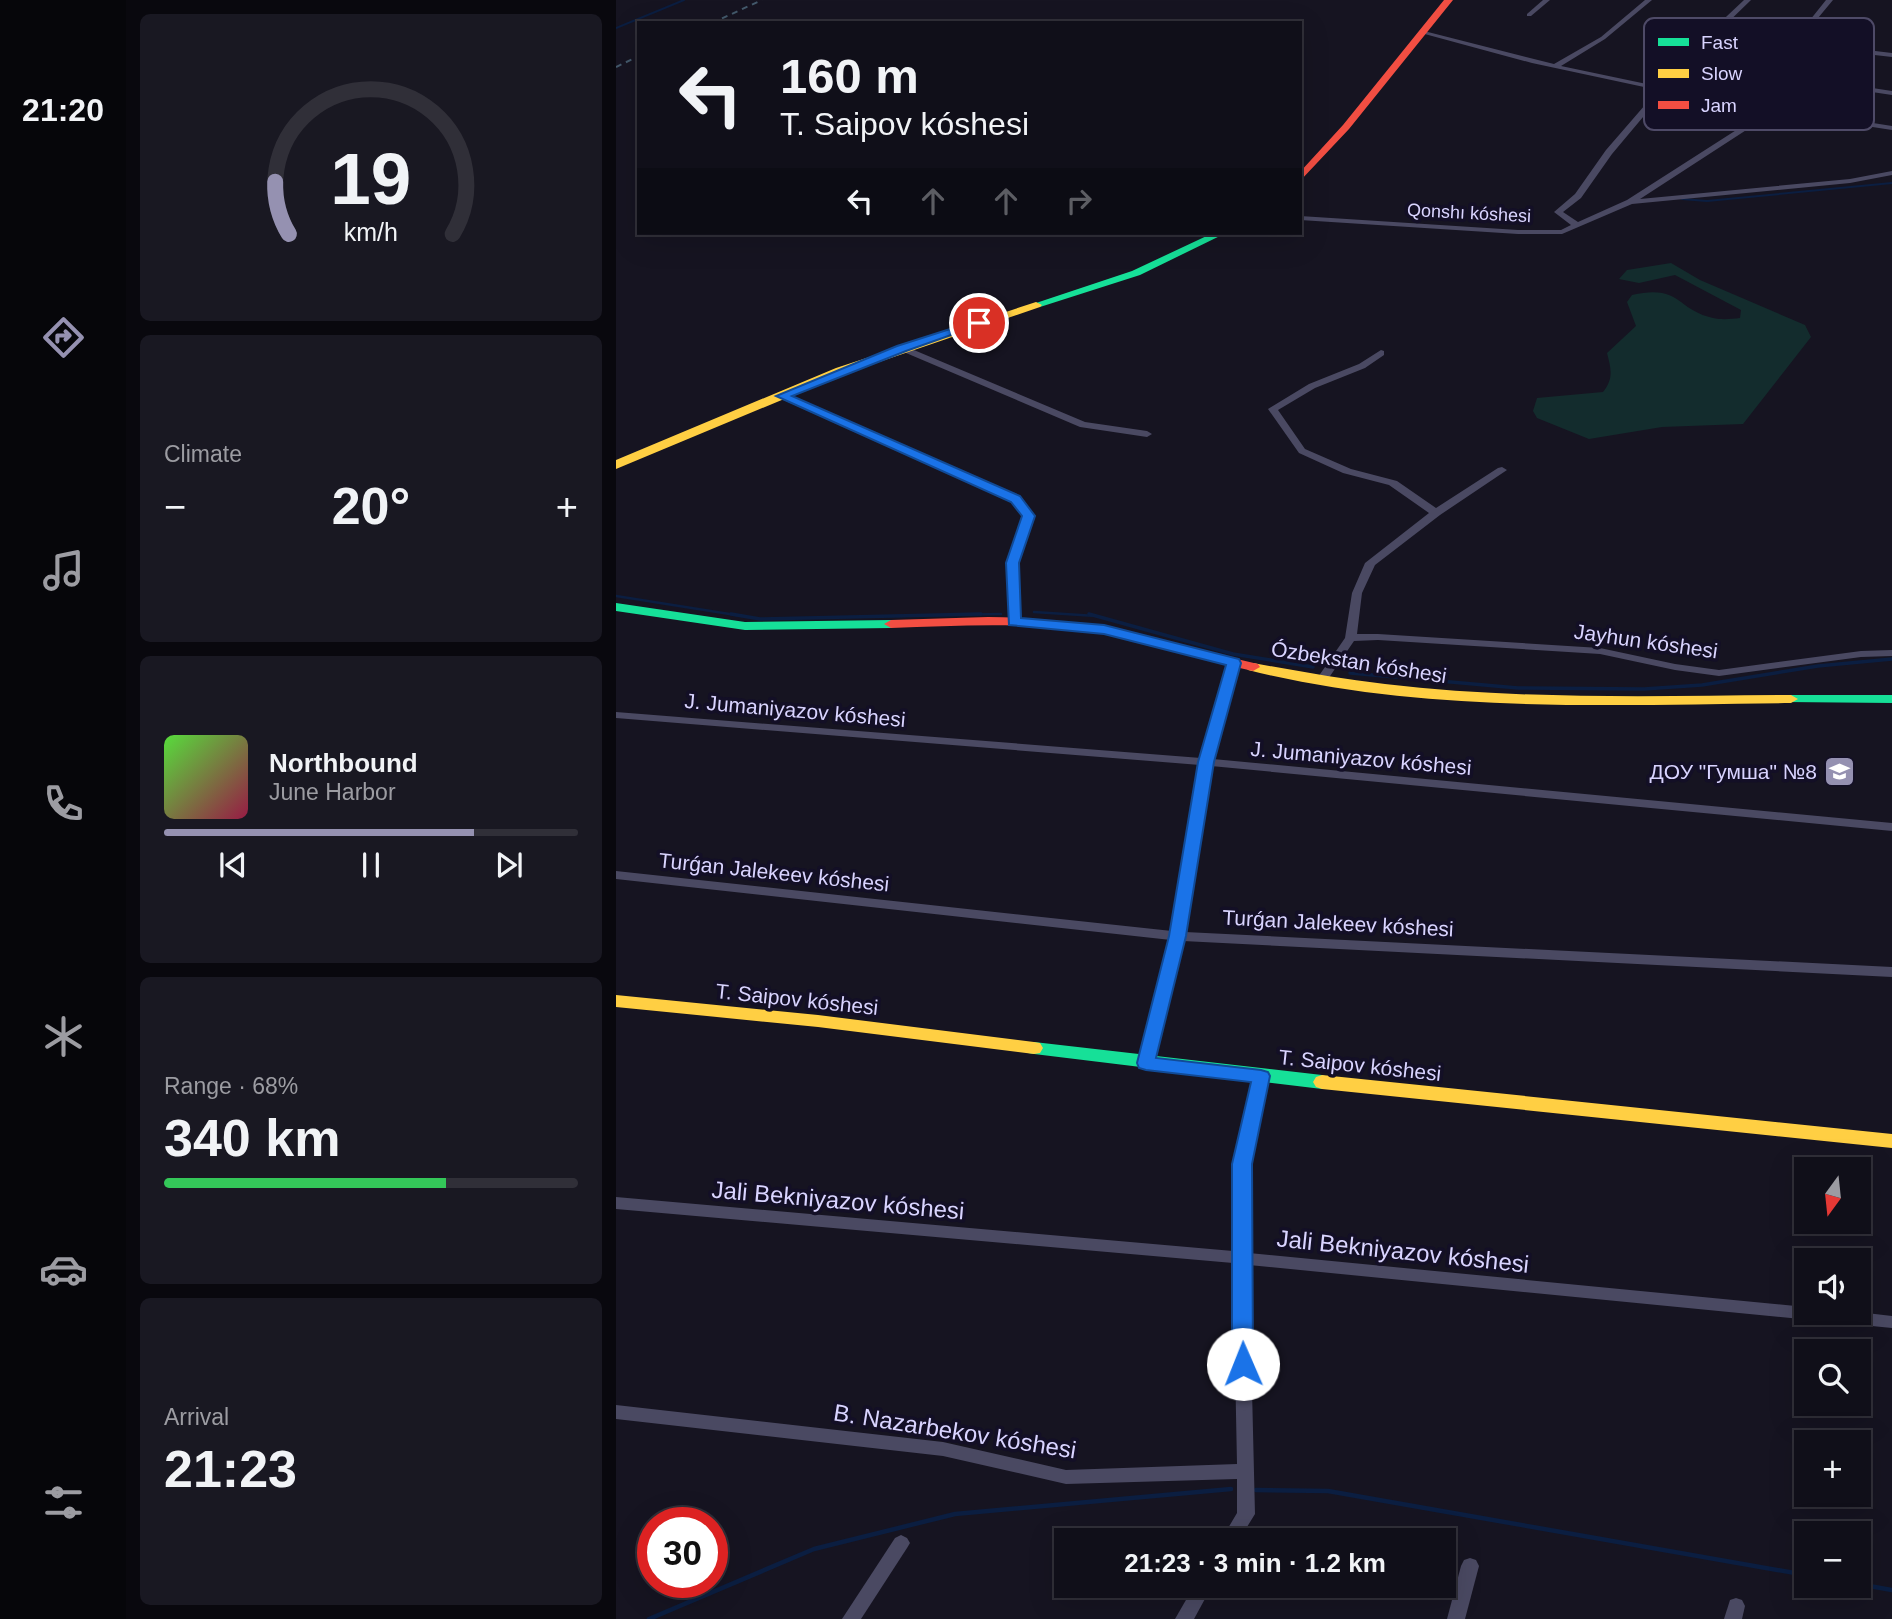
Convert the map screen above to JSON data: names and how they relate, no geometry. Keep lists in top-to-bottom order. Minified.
{"streets":{"street":["Qonshı kóshesi","Jayhun kóshesi","Ózbekstan kóshesi","J. Jumaniyazov kóshesi","Turǵan Jalekeev kóshesi","T. Saipov kóshesi","Jali Bekniyazov kóshesi","B. Nazarbekov kóshesi"]},"places":{"school or university":["ДОУ \"Гумша\" №8"]},"legend":["Fast","Slow","Jam"],"north":"bottom","page":{"tabs":"21:20","turn":["160 m","T. Saipov kóshesi"],"tile":["Climate",["Range · 68%","340 km"],["Arrival","21:23"]],"heat":["−","20°","+"],"song":["Northbound","June Harbor"],"map_buttons":["+","−"],"limit":"30","trip":"21:23 · 3 min · 1.2 km","gauge":["19","km/h"]}}
